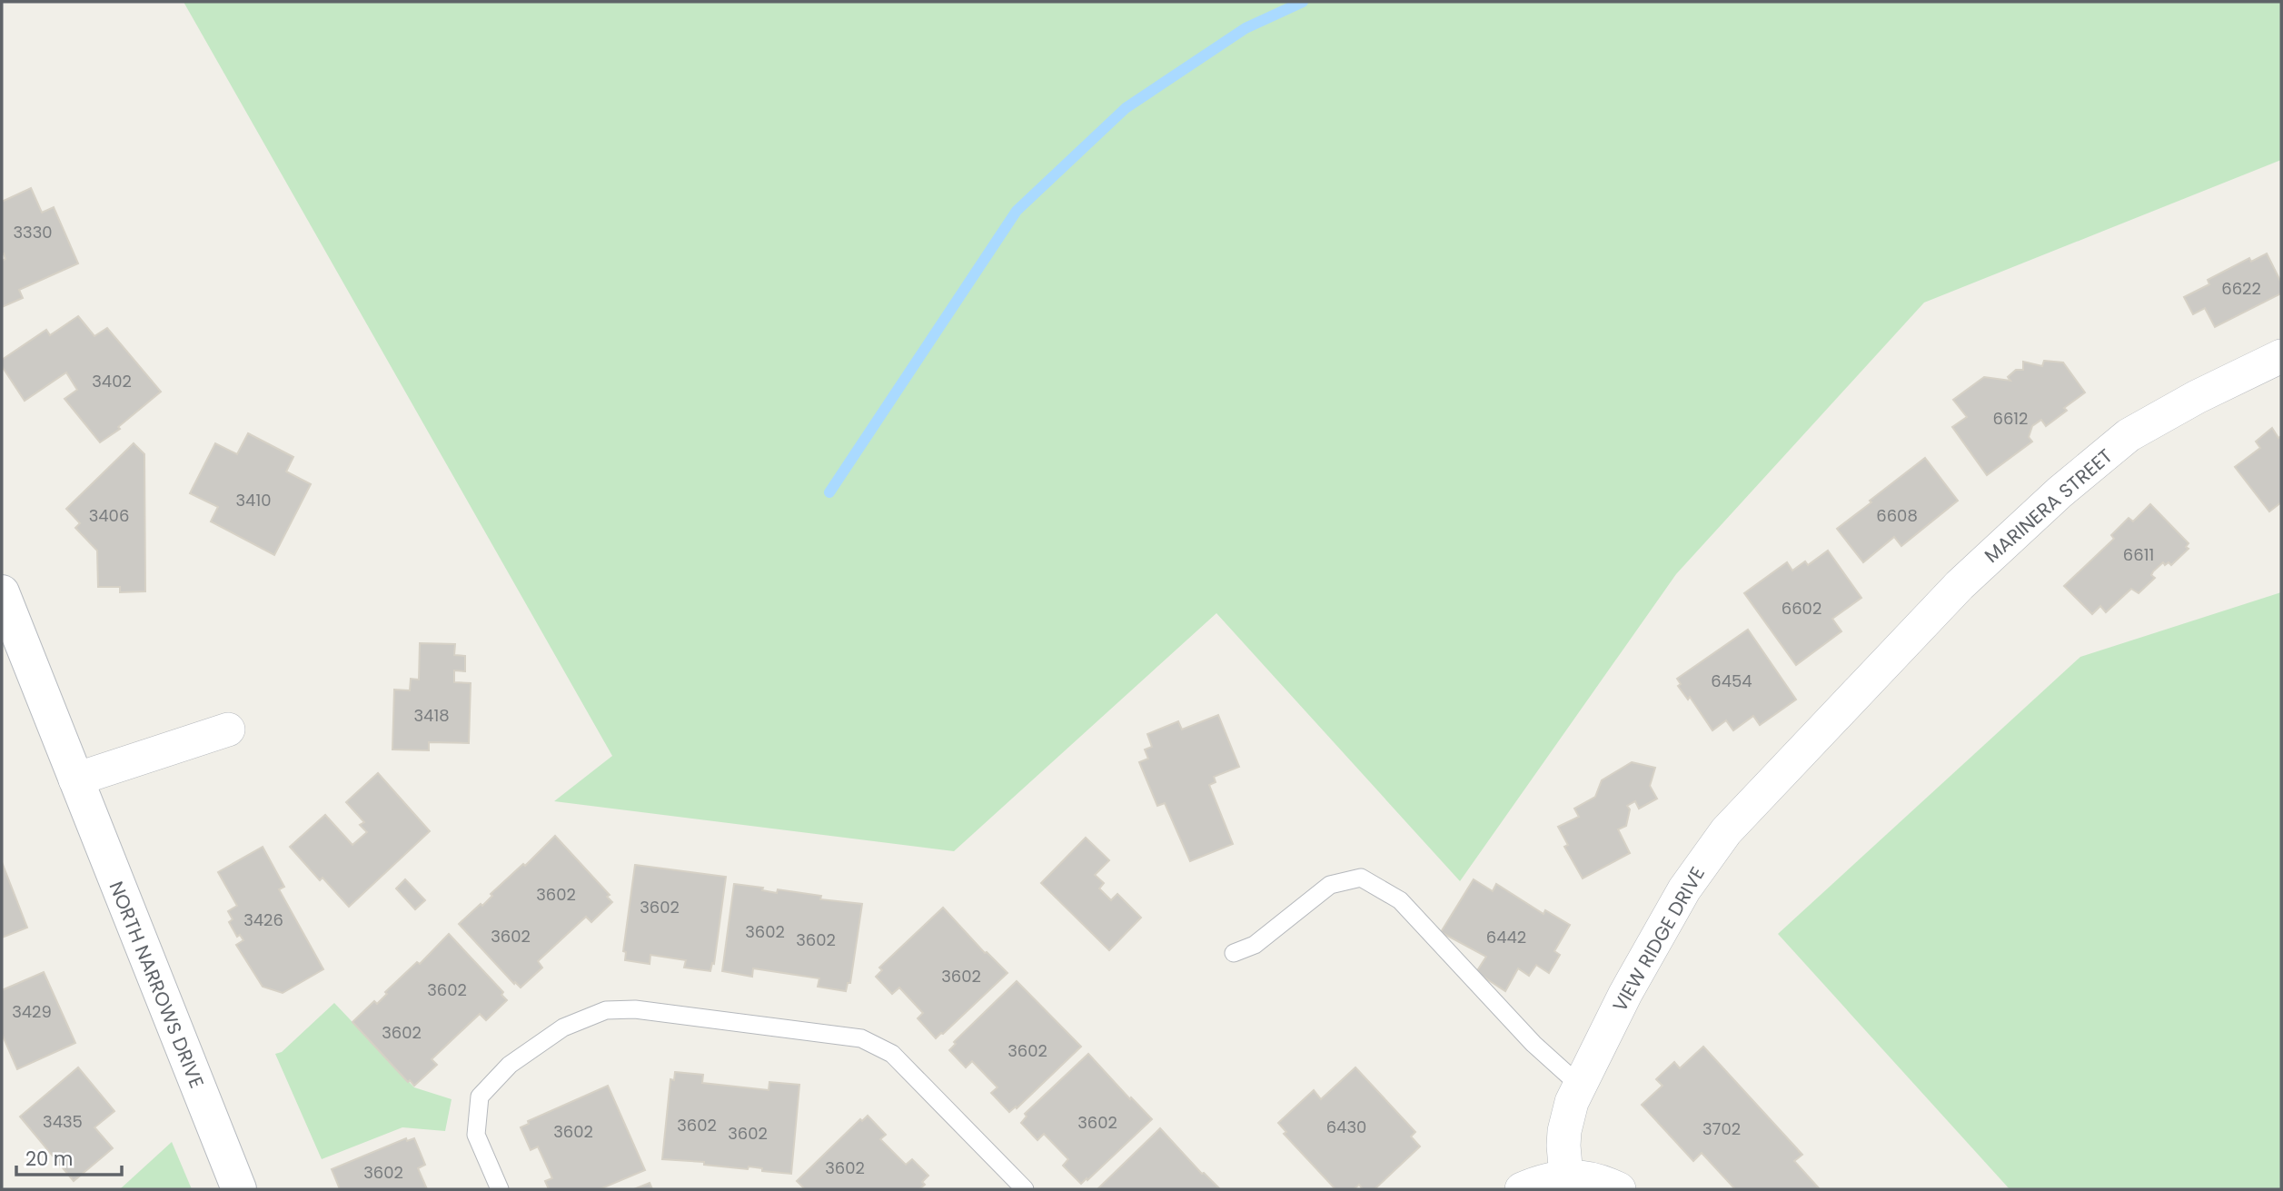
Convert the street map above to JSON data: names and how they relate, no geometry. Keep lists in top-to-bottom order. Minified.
{"streets":{"street":["MARINERA STREET","VIEW RIDGE DRIVE","NORTH NARROWS DRIVE"]},"crossings":[["MARINERA STREET","VIEW RIDGE DRIVE"]],"house_numbers":["3330","6622","3402","6612","3410","3406","6608","6611","6602","6454","3418","3602","3602","3426","3602","3602","6442","3602","3602","3602","3429","3602","3602","3435","3602","3602","6430","3702","3602","3602","3602","3602"],"scale_bar":"20 m"}
